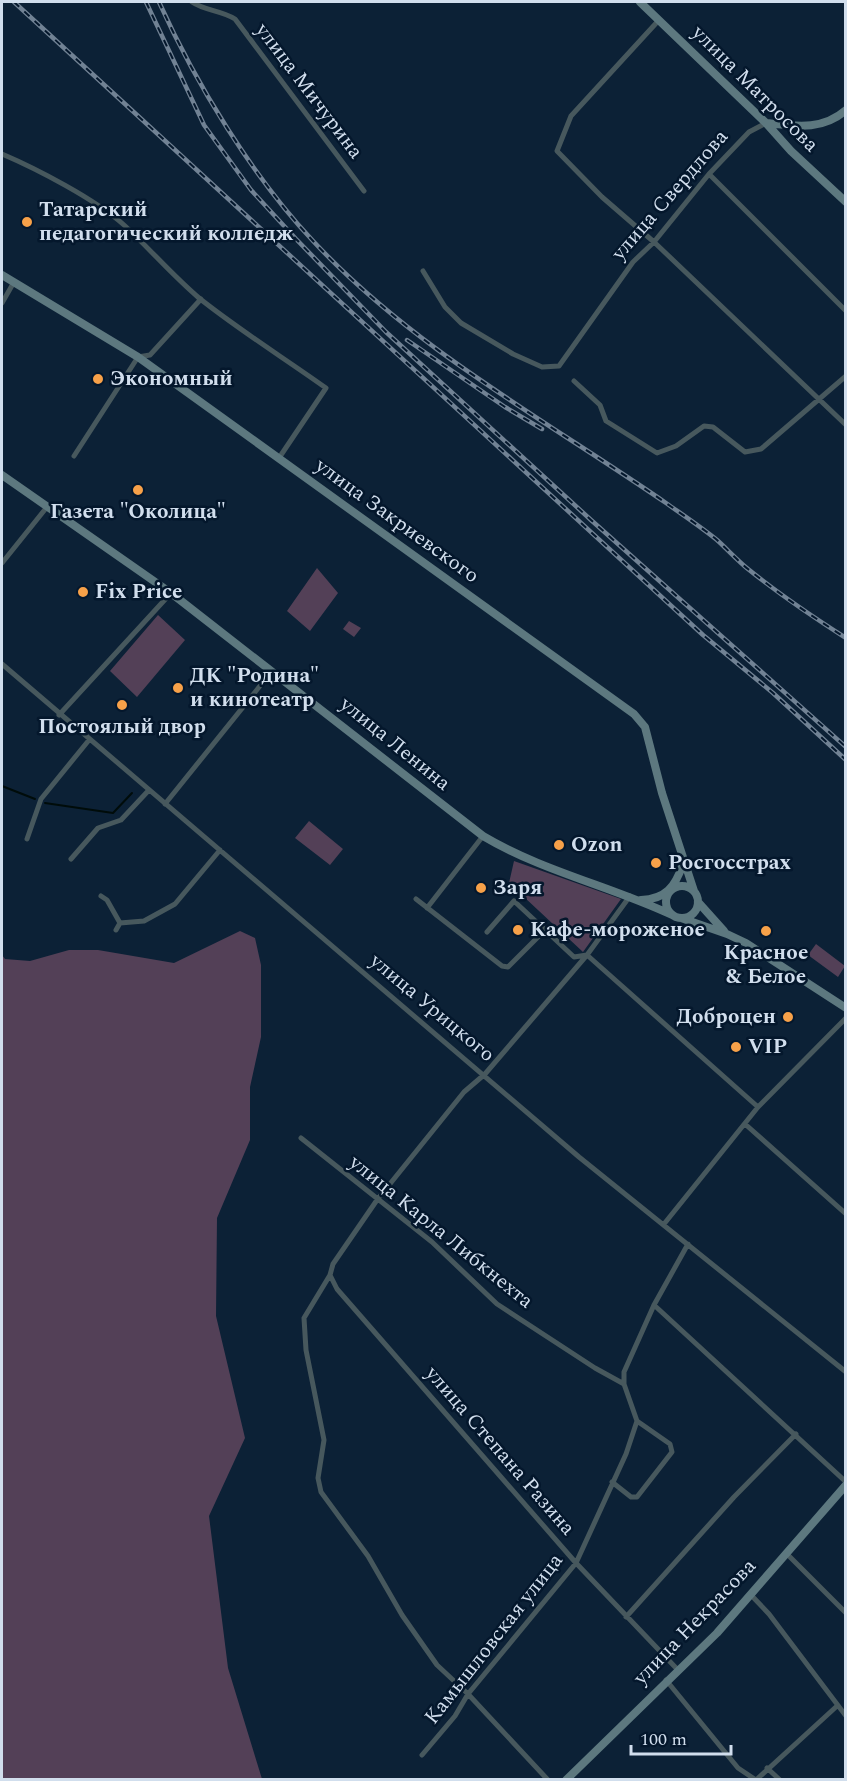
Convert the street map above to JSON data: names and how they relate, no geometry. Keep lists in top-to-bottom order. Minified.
{"streets":{"main road":["улица Матросова","улица Закриевского","улица Ленина","улица Некрасова"],"street":["улица Мичурина","улица Свердлова","улица Урицкого","улица Карла Либкнехта","улица Степана Разина","Камышловская улица"]},"crossings":[["улица Матросова","улица Свердлова"],["улица Закриевского","улица Ленина"],["улица Степана Разина","улица Некрасова"],["улица Степана Разина","Камышловская улица"]],"places":["Татарский педагогический колледж","Экономный","Газета \"Околица\"","Fix Price","ДК \"Родина\" и кинотеатр","Постоялый двор","Ozon","Росгосстрах","Заря","Кафе-мороженое","Красное & Белое","Доброцен","VIP"],"scale_bar":"100 m"}
